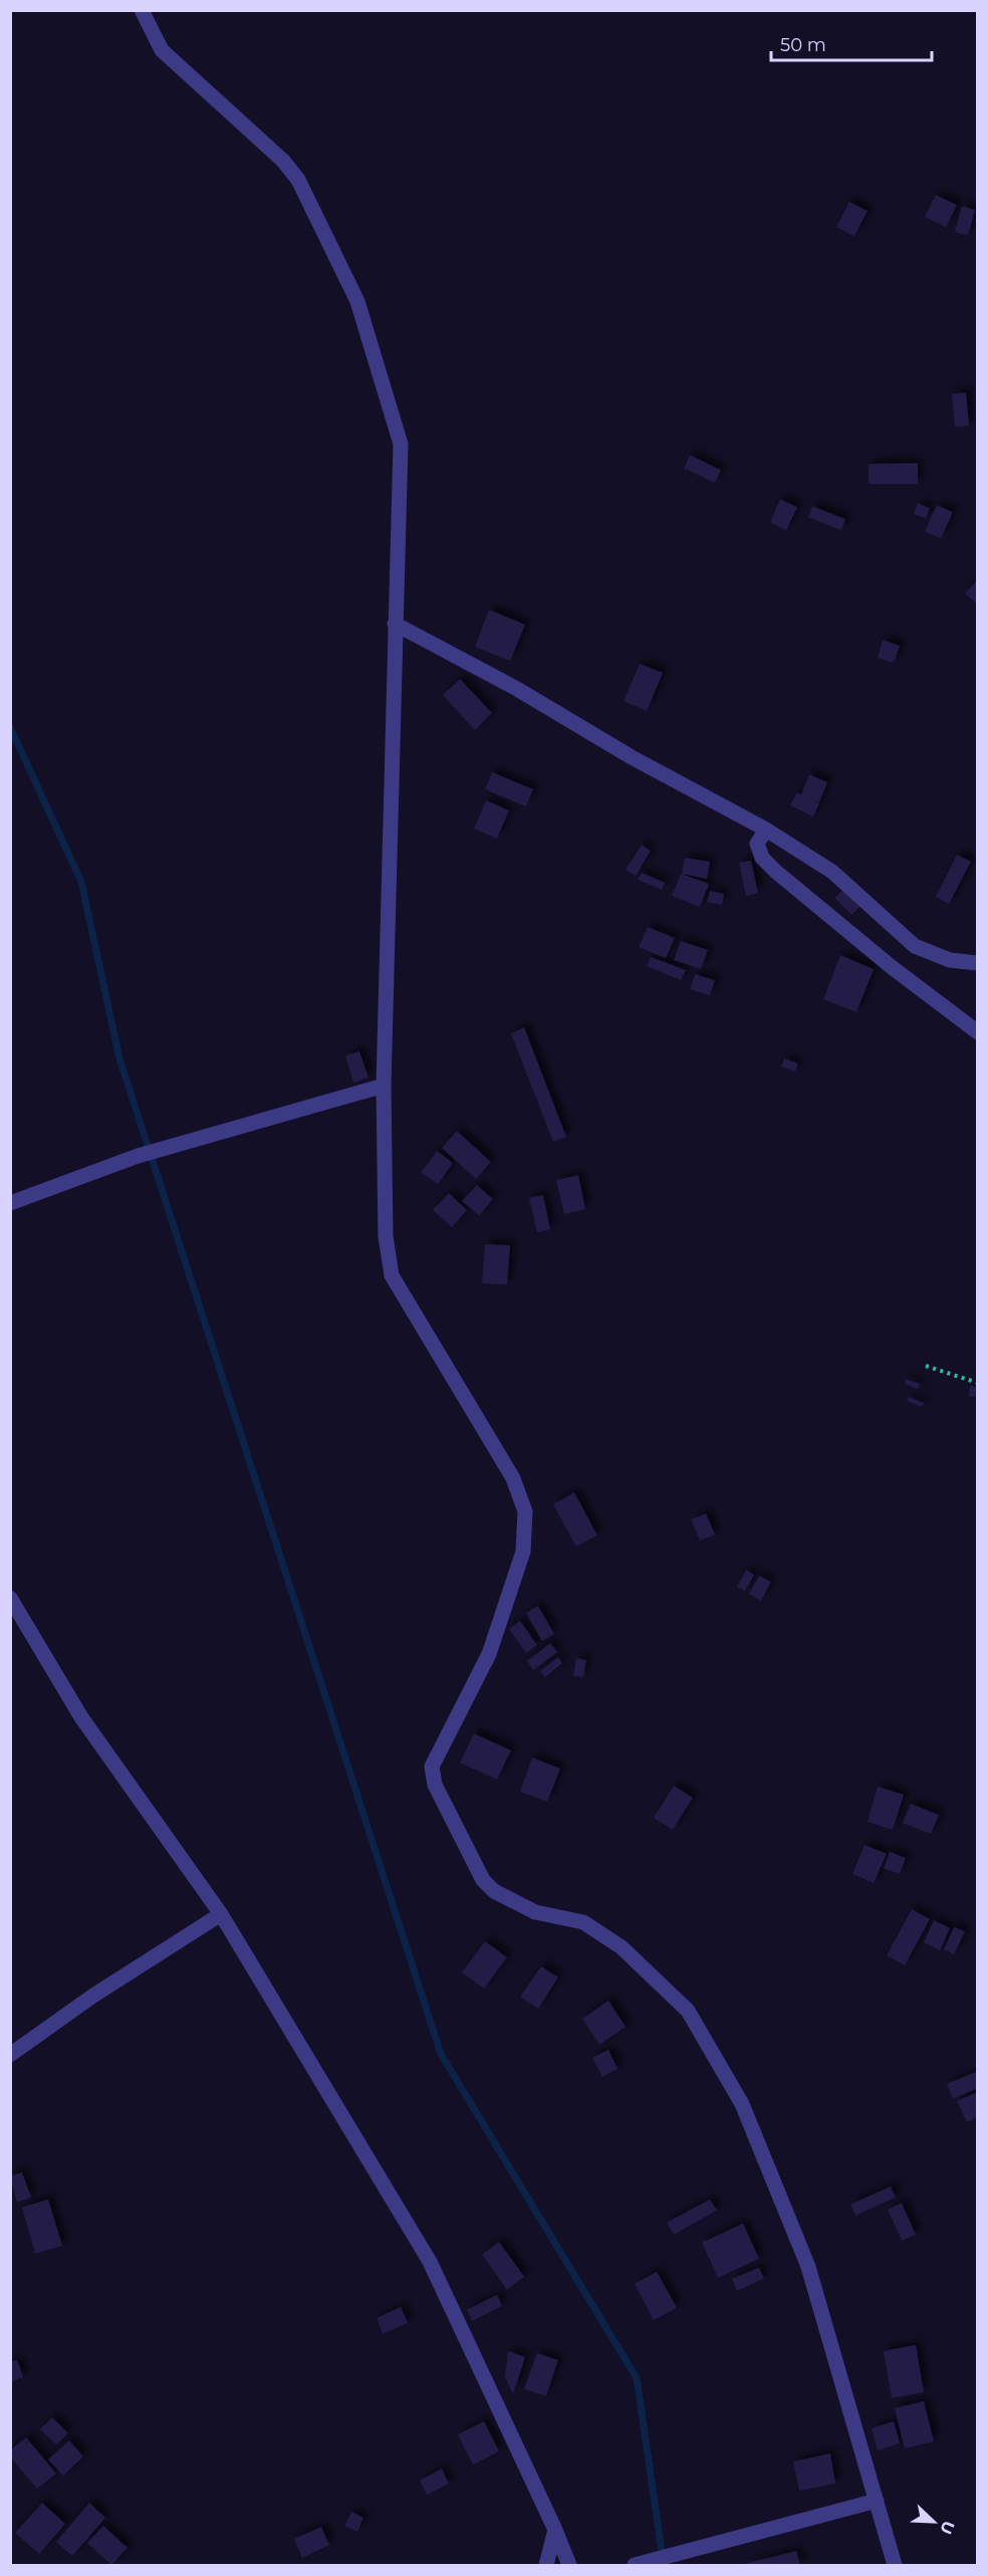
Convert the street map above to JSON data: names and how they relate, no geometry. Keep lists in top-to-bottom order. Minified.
{"scale_bar":"50 m","north":"bottom right"}
